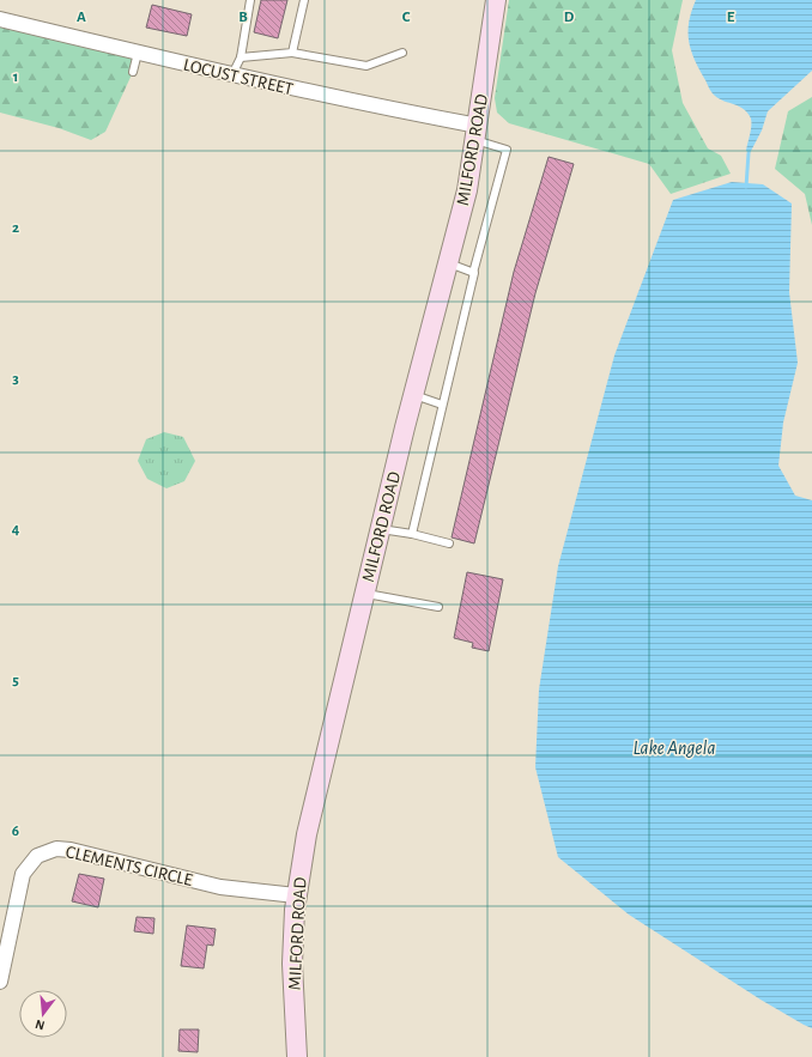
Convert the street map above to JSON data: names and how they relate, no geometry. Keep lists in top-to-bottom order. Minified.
{"streets":{"street":["LOCUST STREET","MILFORD ROAD","CLEMENTS CIRCLE"]},"crossings":[["LOCUST STREET","MILFORD ROAD"],["MILFORD ROAD","CLEMENTS CIRCLE"]],"water":["Lake Angela"],"north":"bottom","grid":{"columns":["A","B","C","D","E"],"rows":["1","2","3","4","5","6"]}}
